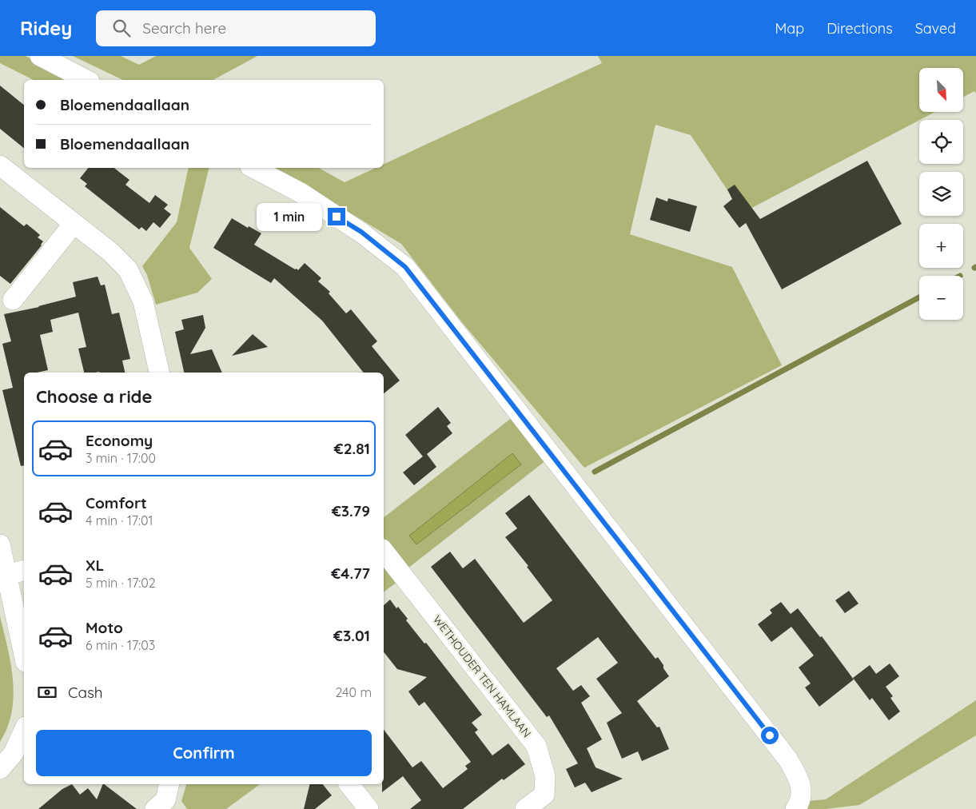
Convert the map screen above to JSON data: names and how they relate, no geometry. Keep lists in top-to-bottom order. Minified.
{"streets":{"street":["WETHOUDER TEN HAMLAAN"]},"north":"bottom right","page":{"header":"Ridey","search":"Search here","nav":["Map","Directions","Saved"],"map_buttons":["+","−"],"banner":["Bloemendaallaan","Bloemendaallaan"],"bubble":"1 min","heading":"Choose a ride","list":[{"name":"Economy","note":"3 min · 17:00","value":"€2.81"},{"name":"Comfort","note":"4 min · 17:01","value":"€3.79"},{"name":"XL","note":"5 min · 17:02","value":"€4.77"},{"name":"Moto","note":"6 min · 17:03","value":"€3.01"}],"pay":["Cash","240 m"],"buttons":"Confirm"}}
